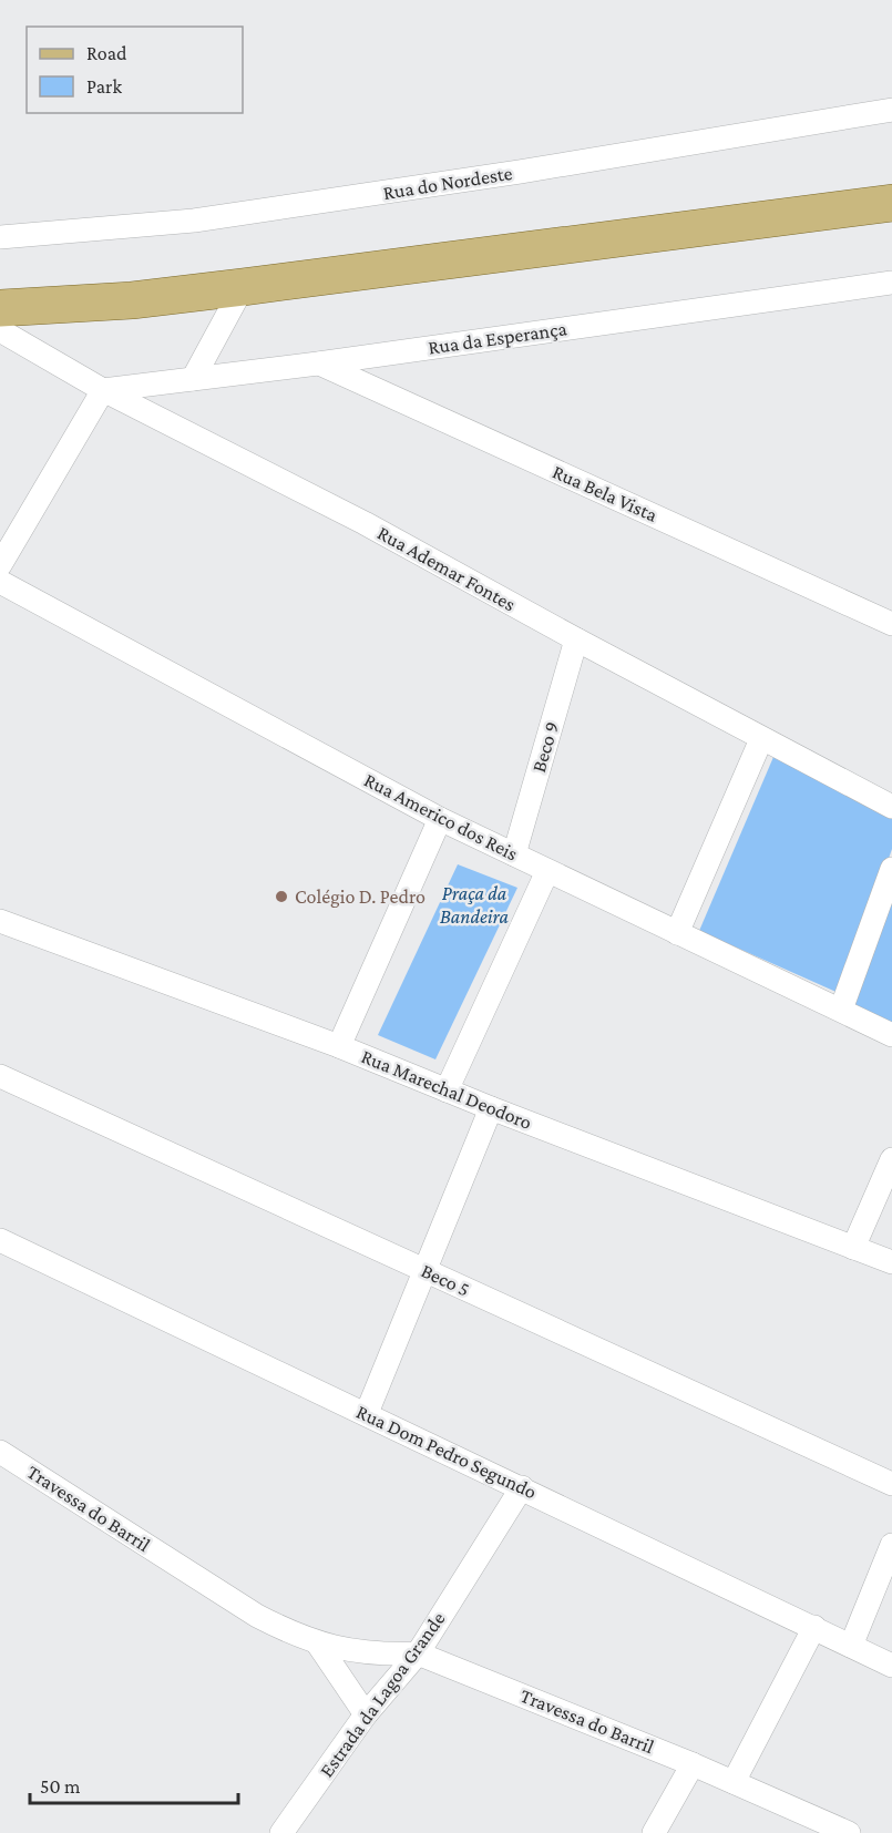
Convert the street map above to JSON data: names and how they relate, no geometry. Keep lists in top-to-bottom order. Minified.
{"streets":{"street":["Rua do Nordeste","Rua da Esperança","Rua Bela Vista","Rua Ademar Fontes","Beco 9","Rua Americo dos Reis","Rua Marechal Deodoro","Beco 5","Rua Dom Pedro Segundo","Travessa do Barril","Estrada da Lagoa Grande"]},"crossings":[["Rua da Esperança","Rua Bela Vista"],["Rua da Esperança","Rua Ademar Fontes"],["Rua Ademar Fontes","Beco 9"],["Beco 9","Rua Americo dos Reis"],["Rua Dom Pedro Segundo","Estrada da Lagoa Grande"],["Travessa do Barril","Estrada da Lagoa Grande"]],"parks":["Praça da Bandeira"],"places":["Colégio D. Pedro"],"legend":["Road","Park"],"scale_bar":"50 m"}
